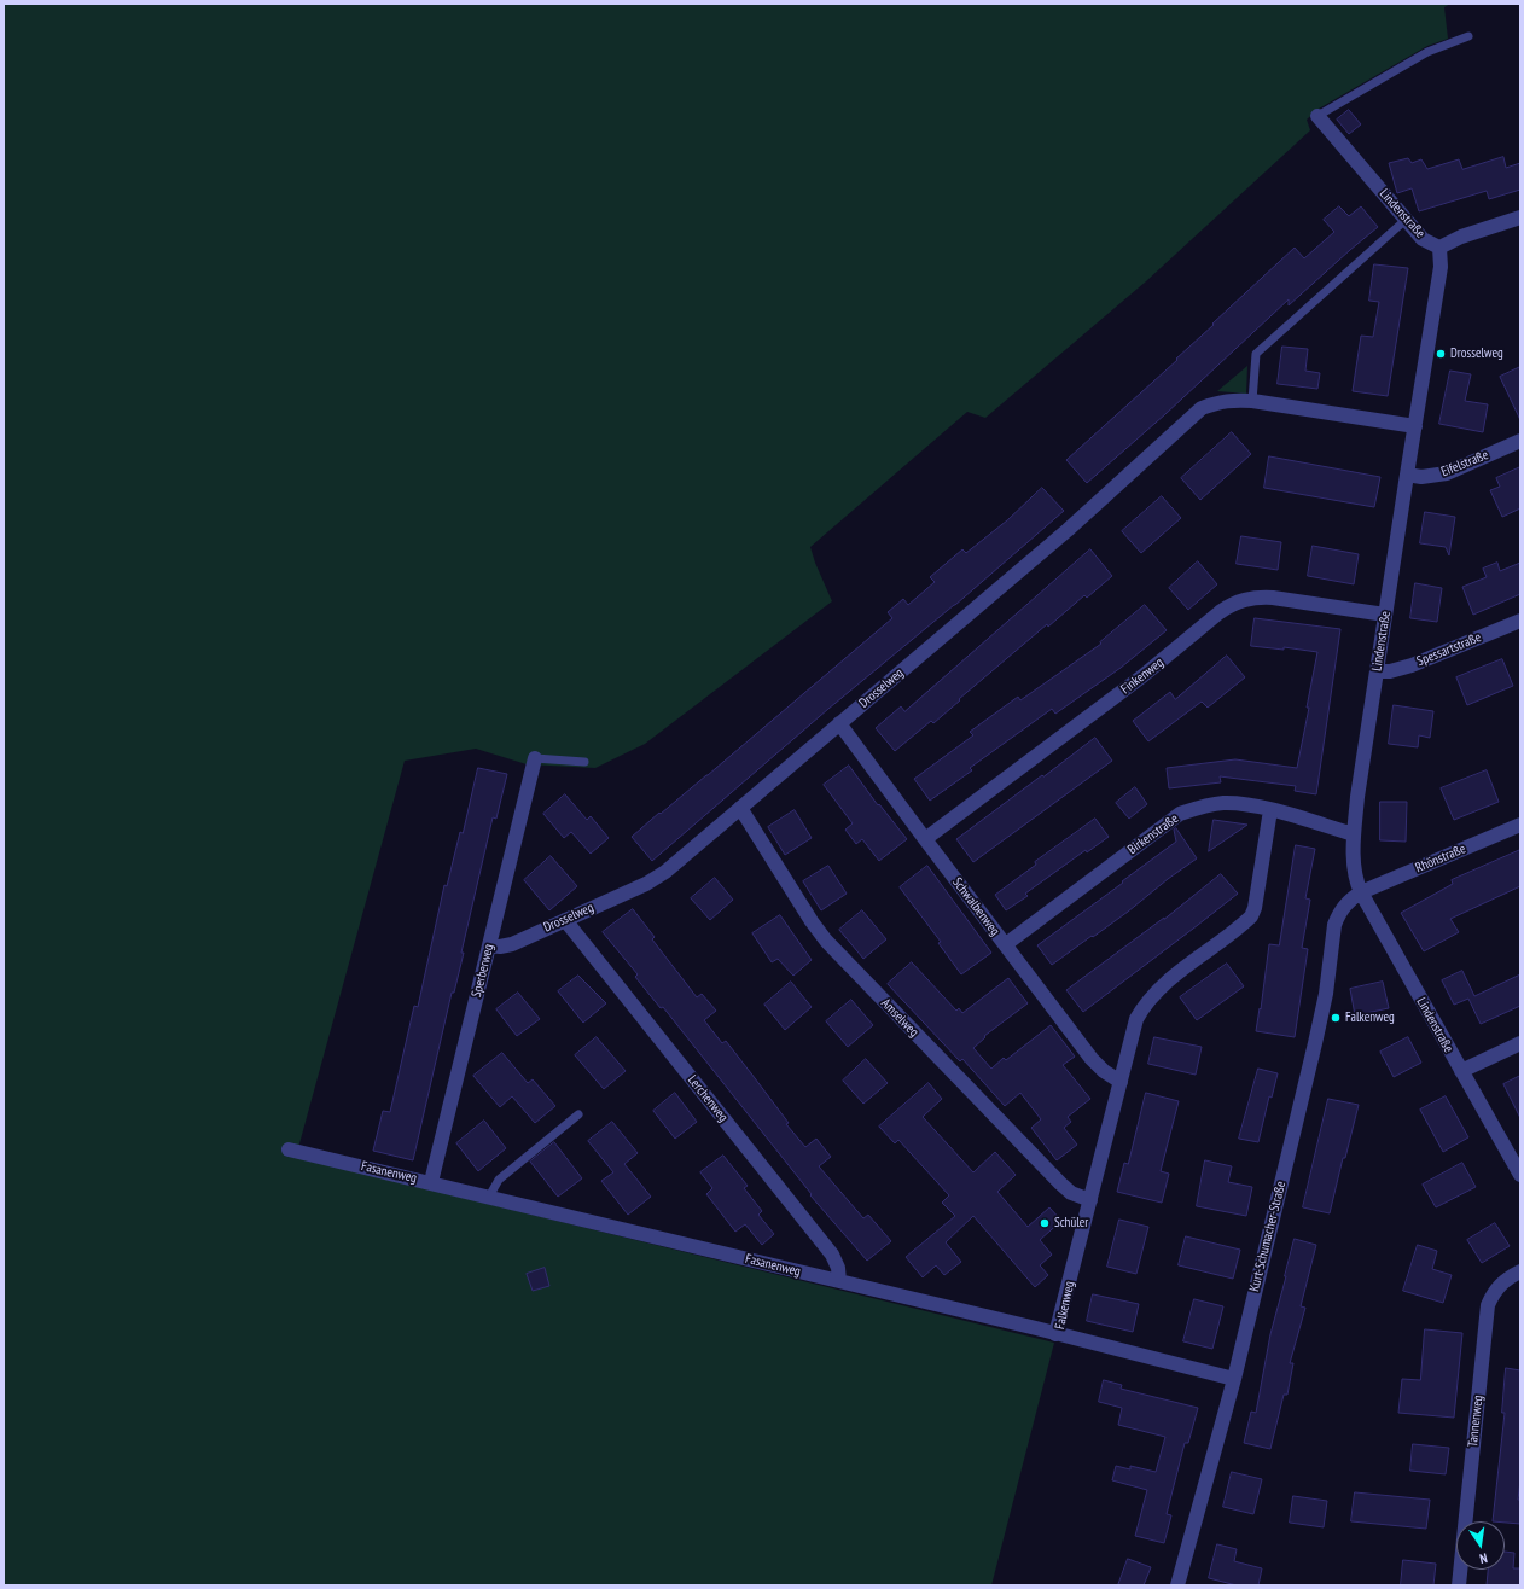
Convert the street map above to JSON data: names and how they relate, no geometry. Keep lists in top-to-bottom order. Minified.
{"streets":{"street":["Lindenstraße","Eifelstraße","Spessartstraße","Finkenweg","Drosselweg","Birkenstraße","Rhönstraße","Schwalbenweg","Sperberweg","Amselweg","Lerchenweg","Fasanenweg","Kurt-Schumacher-Straße","Falkenweg","Tannenweg"]},"crossings":[["Lindenstraße","Eifelstraße"],["Lindenstraße","Spessartstraße"],["Lindenstraße","Finkenweg"],["Lindenstraße","Drosselweg"],["Lindenstraße","Birkenstraße"],["Lindenstraße","Rhönstraße"],["Lindenstraße","Kurt-Schumacher-Straße"],["Finkenweg","Schwalbenweg"],["Drosselweg","Schwalbenweg"],["Drosselweg","Sperberweg"],["Drosselweg","Amselweg"],["Drosselweg","Lerchenweg"],["Birkenstraße","Schwalbenweg"],["Birkenstraße","Falkenweg"],["Rhönstraße","Kurt-Schumacher-Straße"],["Schwalbenweg","Falkenweg"],["Sperberweg","Fasanenweg"],["Amselweg","Falkenweg"],["Lerchenweg","Fasanenweg"],["Fasanenweg","Falkenweg"],["Kurt-Schumacher-Straße","Falkenweg"]],"places":["Drosselweg","Falkenweg","Schüler"],"north":"bottom"}
